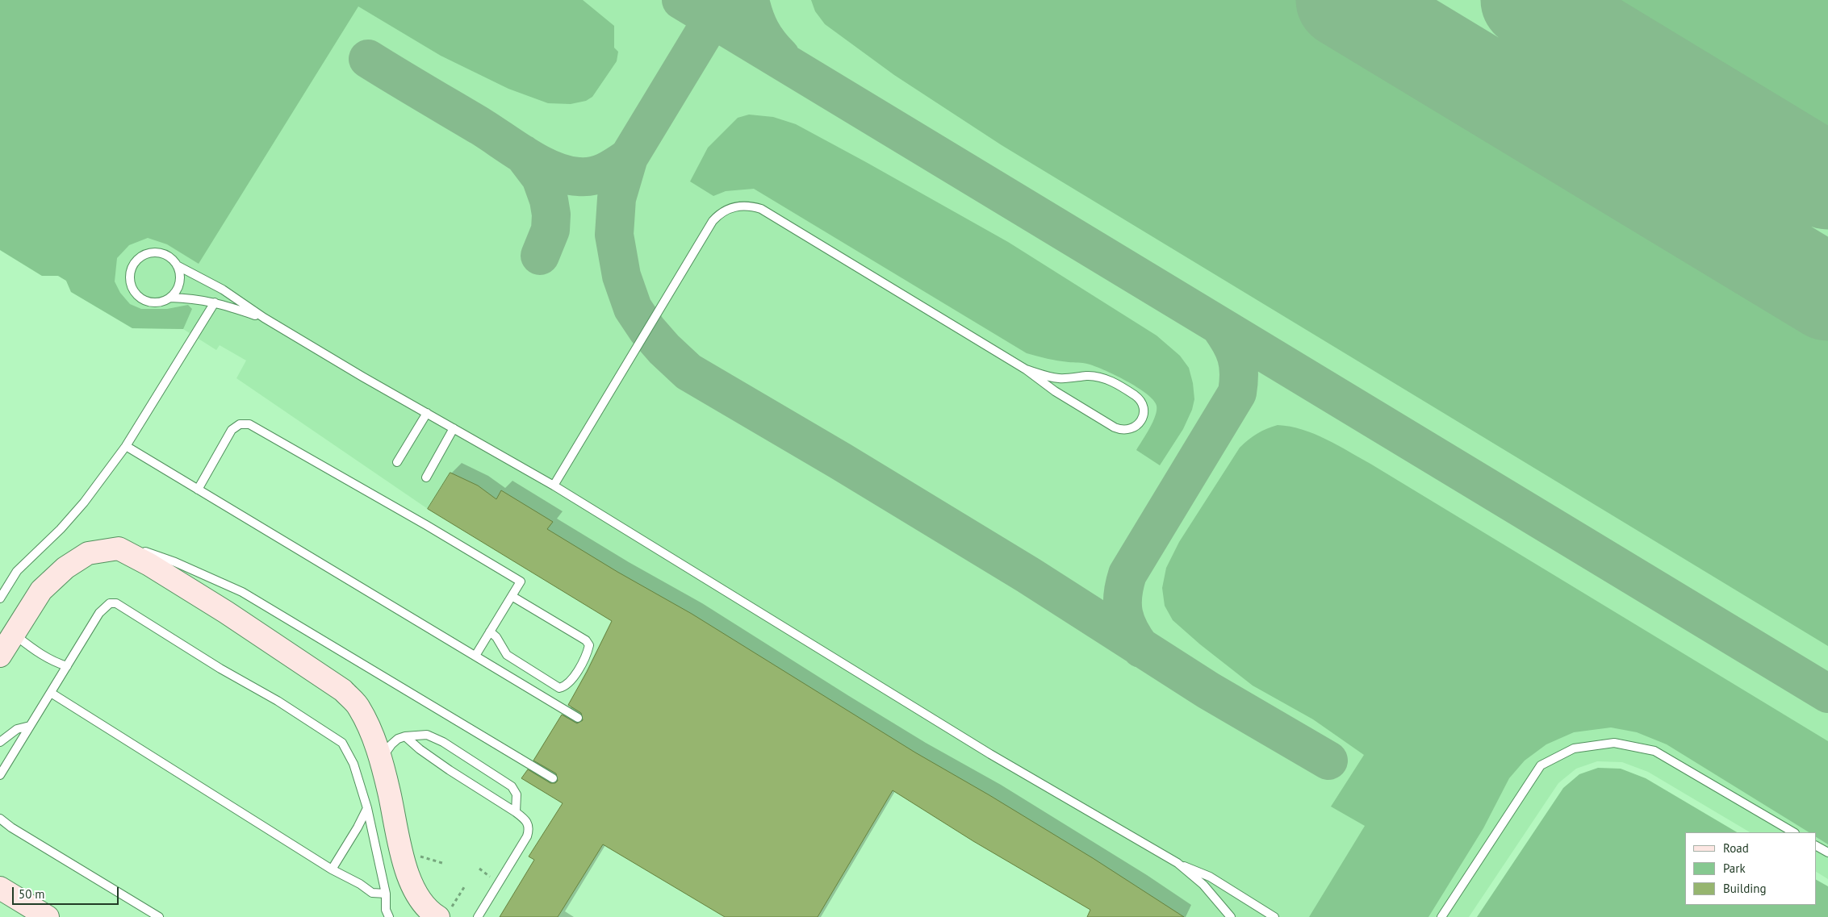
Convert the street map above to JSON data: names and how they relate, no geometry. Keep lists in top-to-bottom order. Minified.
{"legend":["Road","Park","Building"],"scale_bar":"50 m"}
